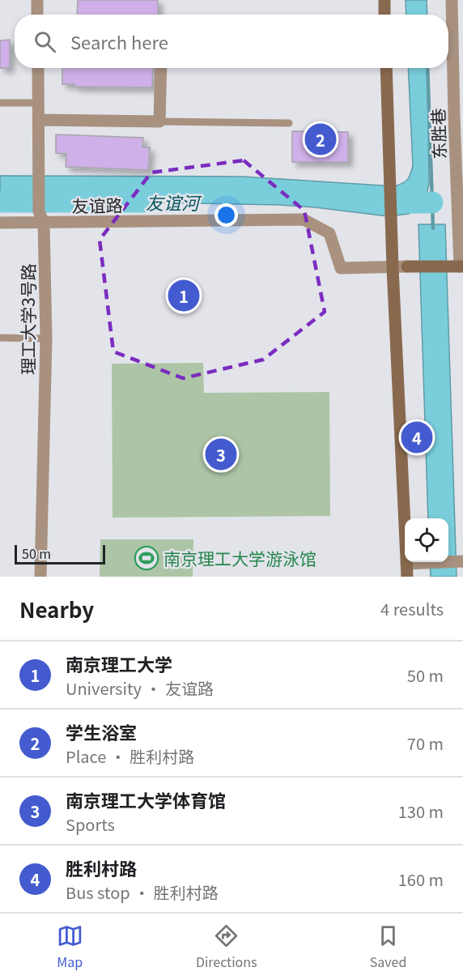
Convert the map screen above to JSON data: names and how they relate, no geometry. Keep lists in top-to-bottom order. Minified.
{"streets":{"street":["东胜巷","友谊路","理工大学3号路"]},"crossings":[["友谊路","理工大学3号路"]],"water":["友谊河"],"places":{"sports":["南京理工大学游泳馆"]},"scale_bar":"50 m","page":{"search":"Search here","pins":["2","1","4","3"],"scale":"50 m","heading":["Nearby","4 results"],"list":[{"mark":"1","name":"南京理工大学","note":"University · 友谊路","value":"50 m"},{"mark":"2","name":"学生浴室","note":"Place · 胜利村路","value":"70 m"},{"mark":"3","name":"南京理工大学体育馆","note":"Sports","value":"130 m"},{"mark":"4","name":"胜利村路","note":"Bus stop · 胜利村路","value":"160 m"}],"nav":["Map","Directions","Saved"]}}
